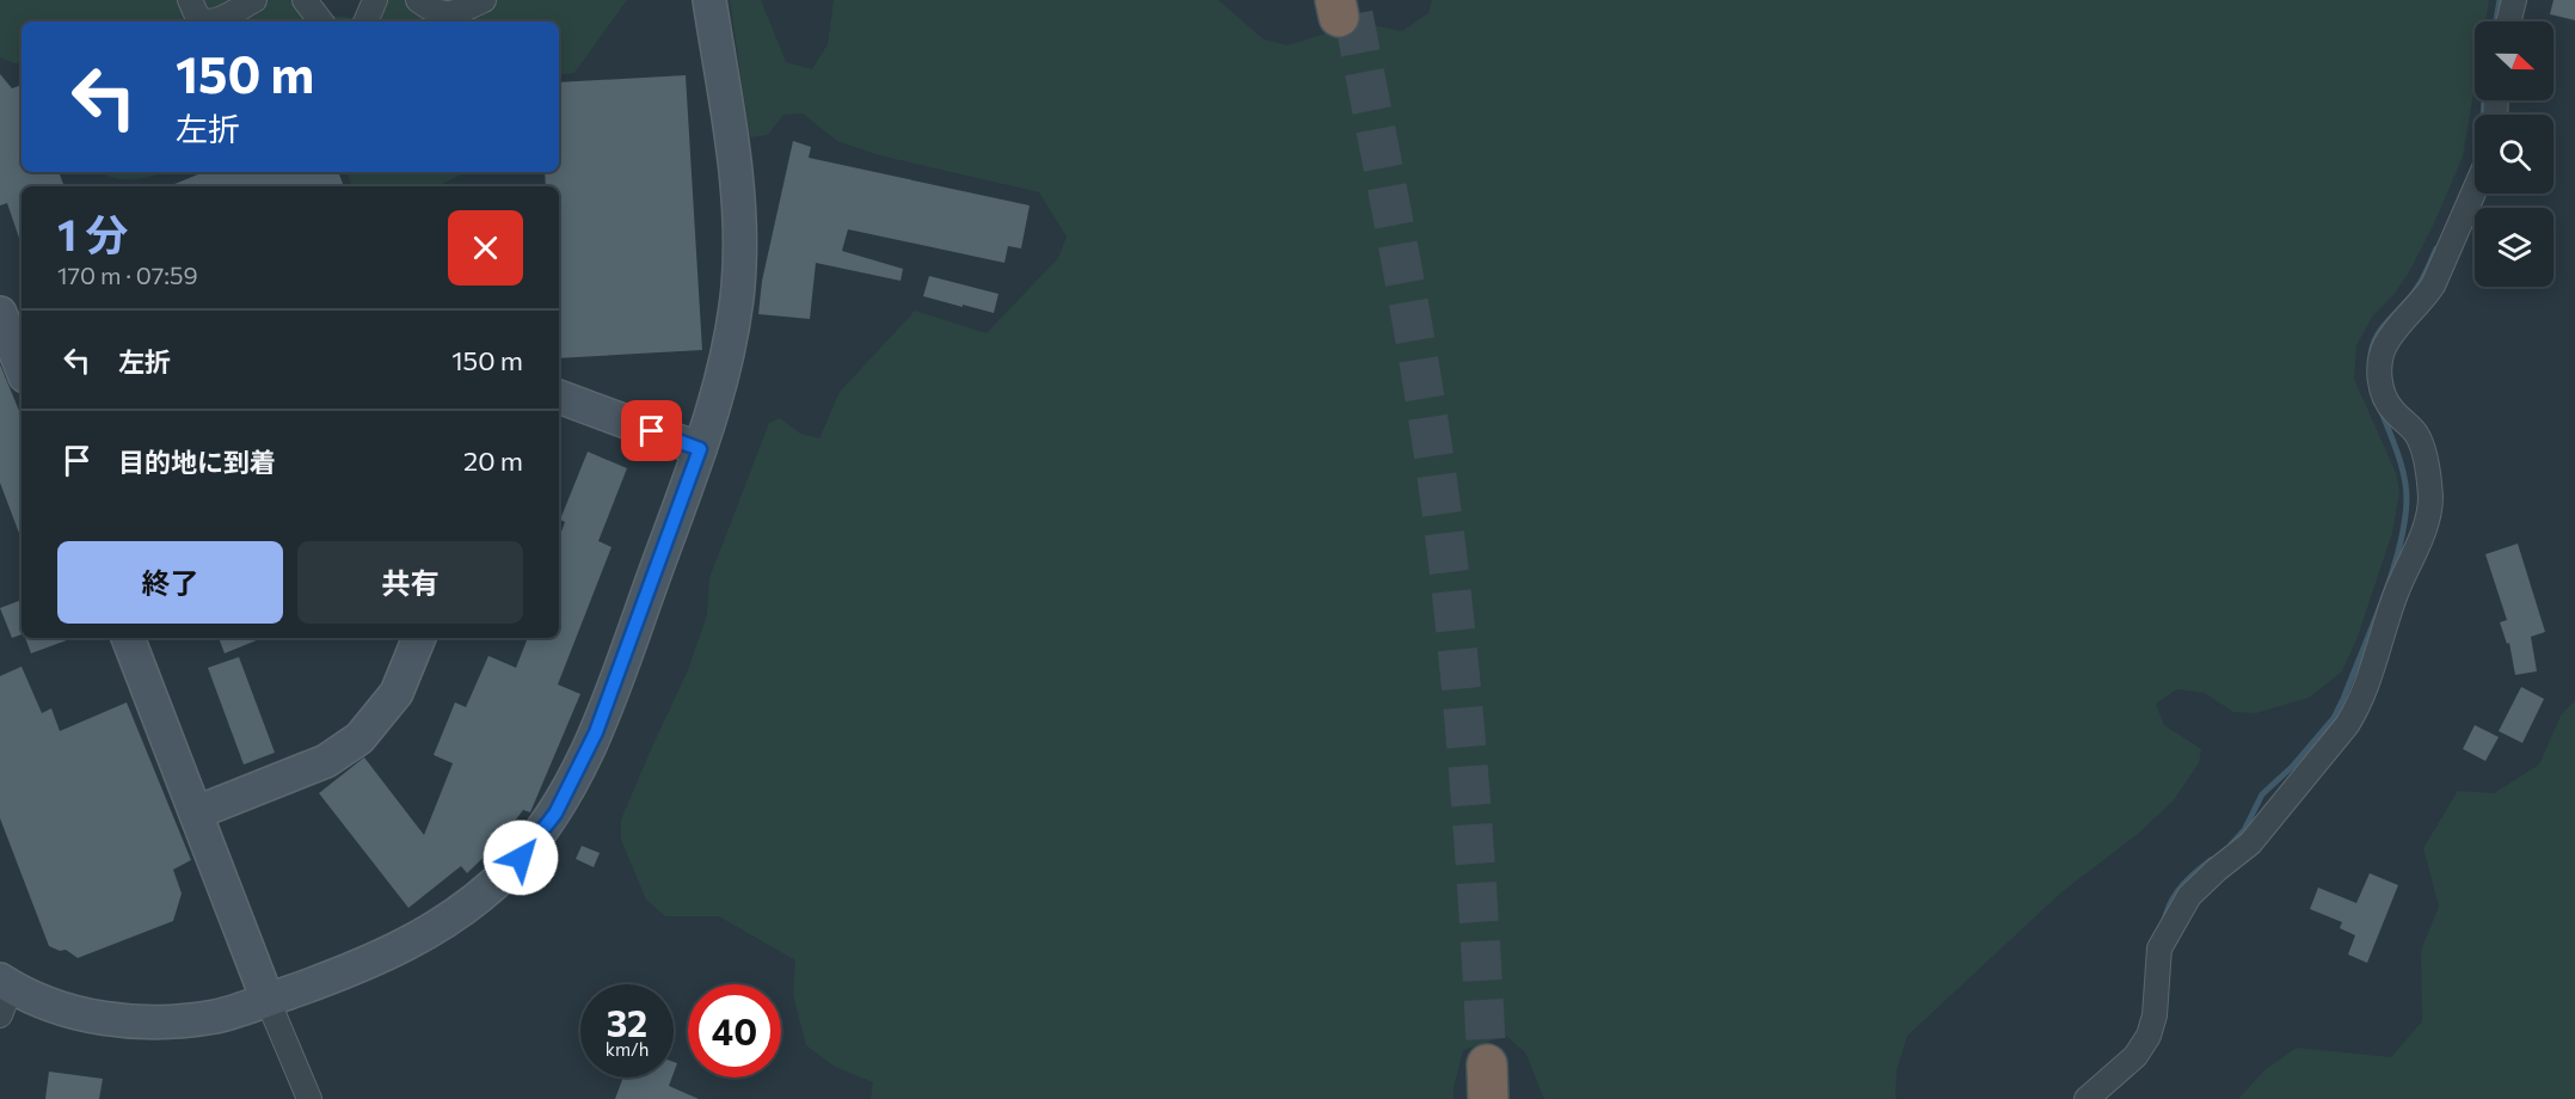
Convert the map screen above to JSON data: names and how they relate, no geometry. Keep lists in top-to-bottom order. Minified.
{"north":"right","page":{"turn":["150 m","左折"],"heading":["1 分","170 m · 07:59"],"list":[{"name":"左折","value":"150 m"},{"name":"目的地に到着","value":"20 m"}],"buttons":["終了","共有"],"speed":"32 km/h","limit":"40"}}
